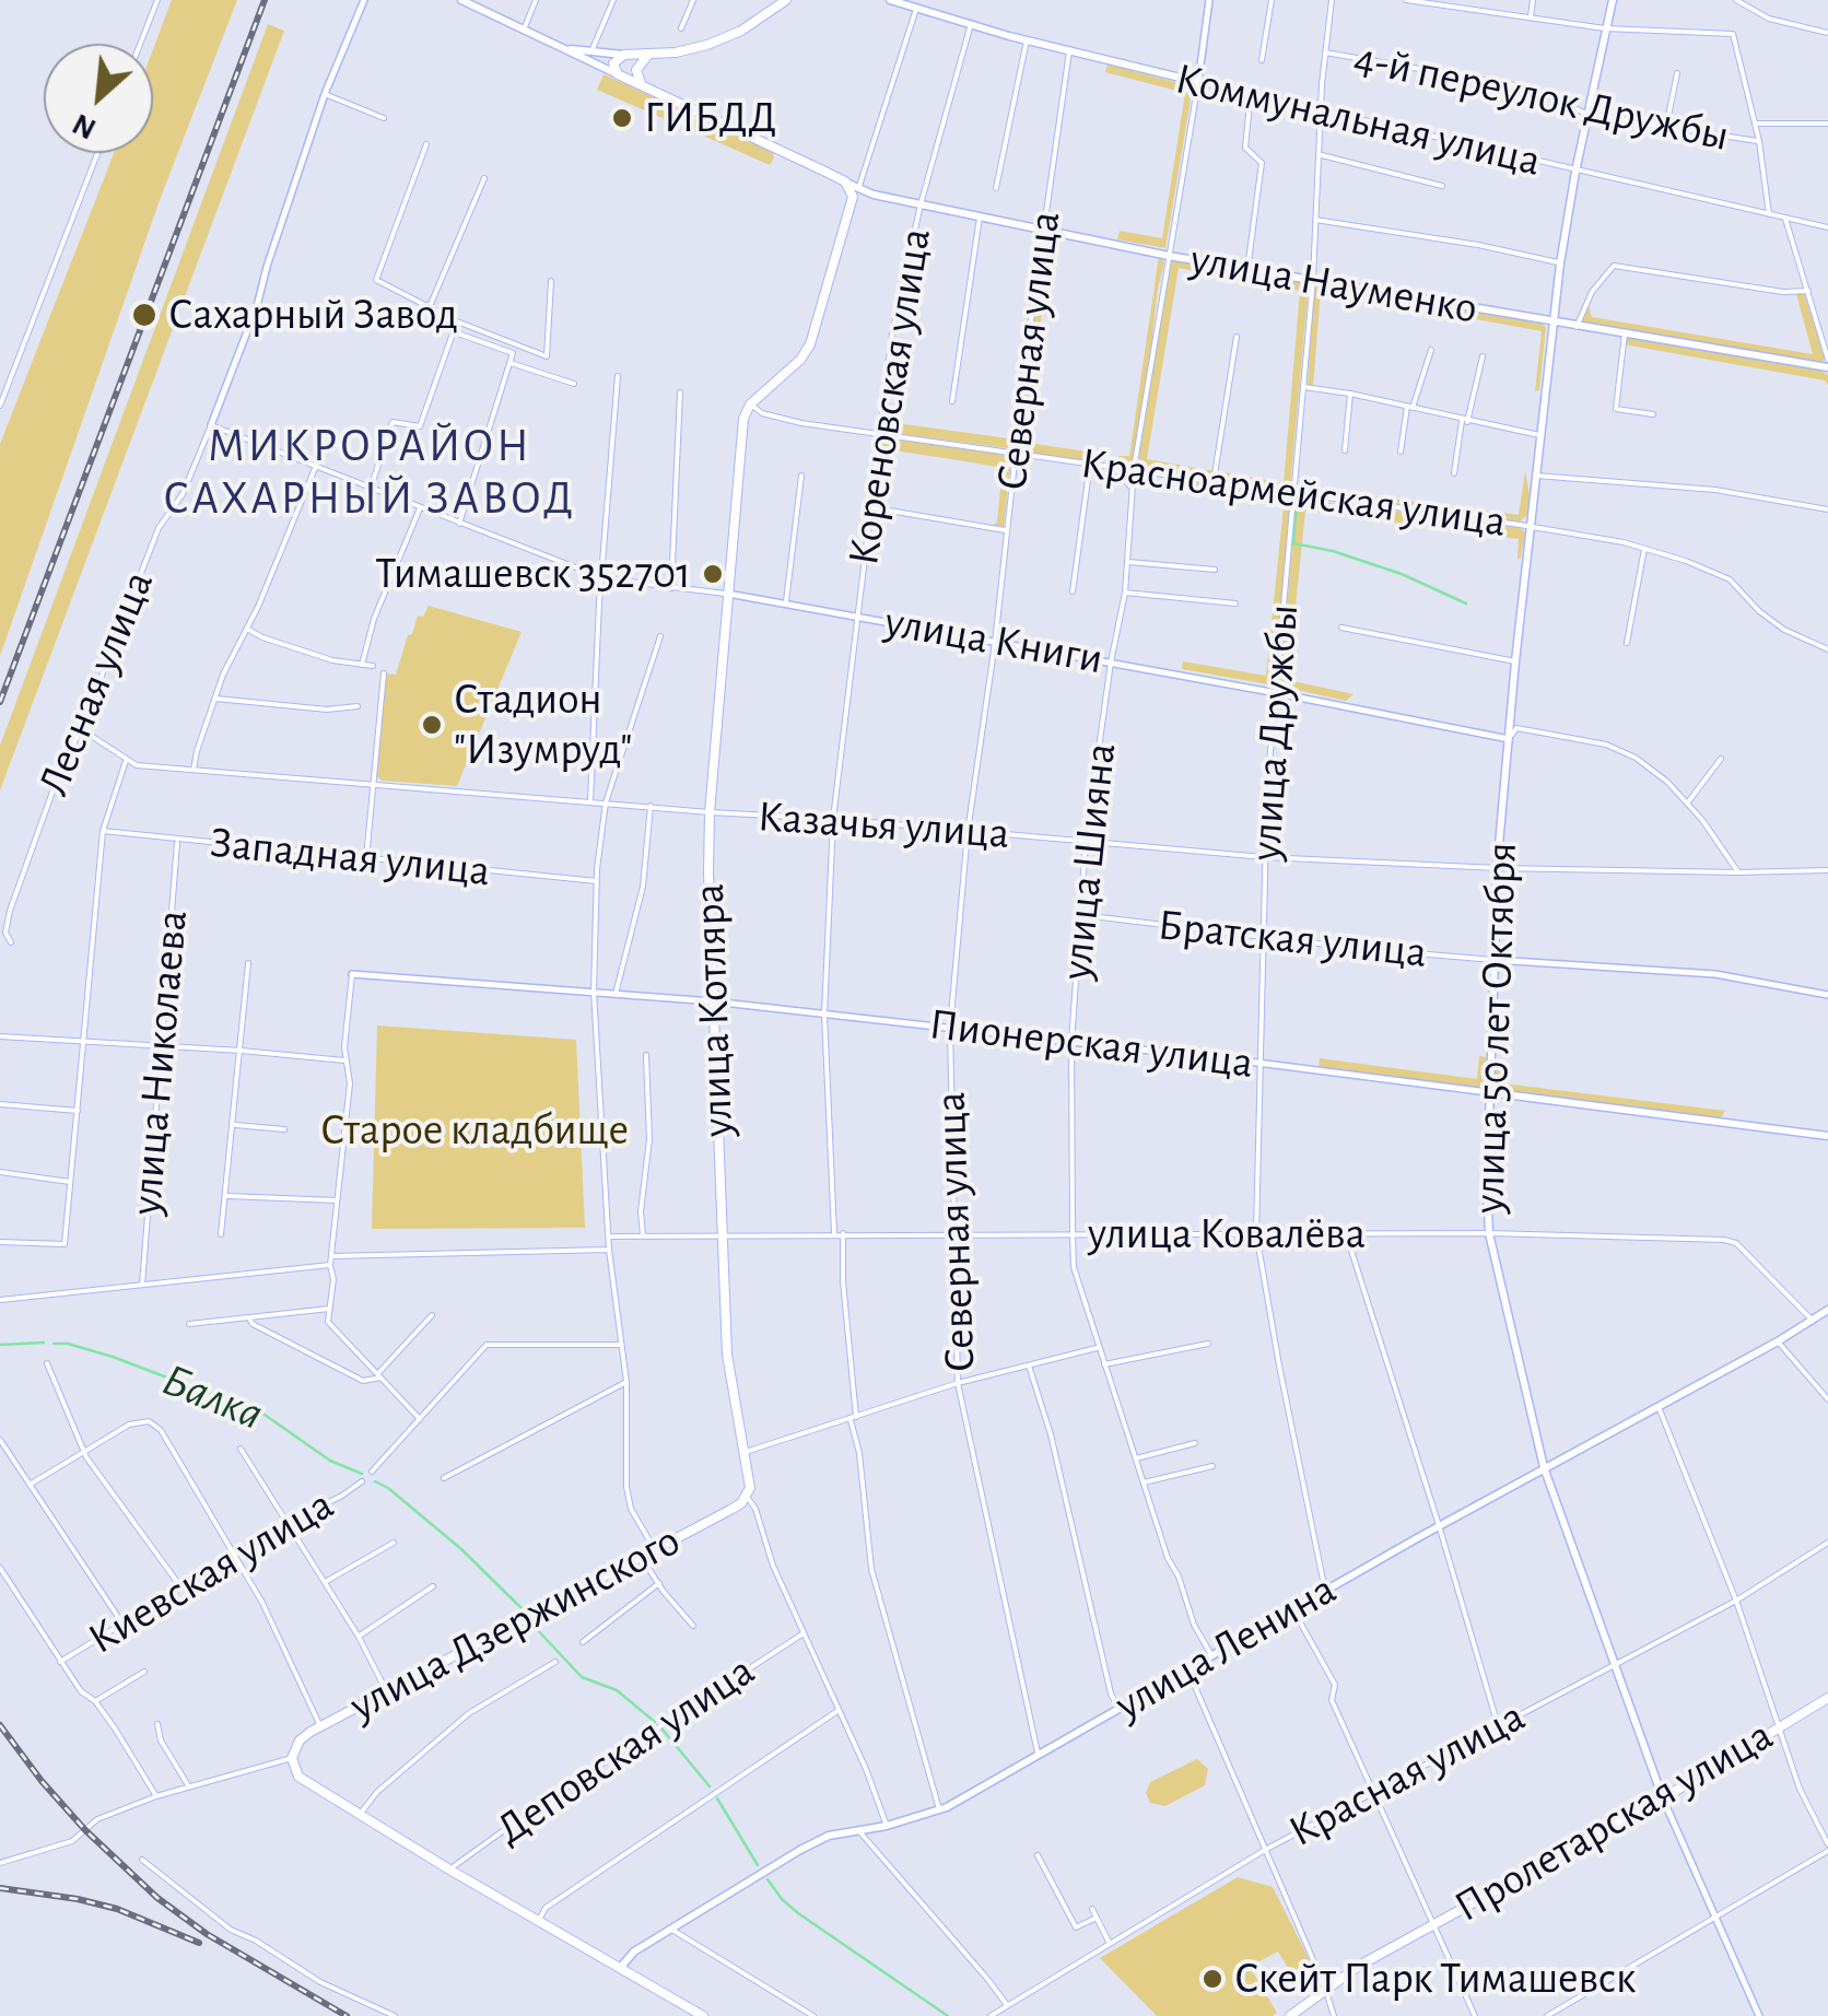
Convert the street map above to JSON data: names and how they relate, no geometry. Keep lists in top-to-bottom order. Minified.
{"streets":{"main road":["Коммунальная улица","улица Науменко","улица Котляра","улица 50 лет Октября","Пионерская улица","улица Дзержинского","улица Ленина","Пролетарская улица"],"street":["4-й переулок Дружбы","Северная улица","Кореновская улица","Красноармейская улица","улица Книги","Лесная улица","улица Дружбы","Казачья улица","Западная улица","улица Шияна","Братская улица","улица Николаева","улица Ковалёва","Киевская улица","Деповская улица","Красная улица"]},"crossings":[["4-й переулок Дружбы","улица Дружбы"],["4-й переулок Дружбы","улица 50 лет Октября"],["Коммунальная улица","Северная улица"],["Коммунальная улица","Кореновская улица"],["Коммунальная улица","улица Дружбы"],["Коммунальная улица","улица Шияна"],["Коммунальная улица","улица 50 лет Октября"],["улица Науменко","Северная улица"],["улица Науменко","Кореновская улица"],["улица Науменко","улица Дружбы"],["улица Науменко","улица Шияна"],["улица Науменко","улица 50 лет Октября"],["Северная улица","Красноармейская улица"],["Северная улица","улица Книги"],["Северная улица","Казачья улица"],["Северная улица","Пионерская улица"],["Северная улица","улица Ковалёва"],["Северная улица","улица Ленина"],["Кореновская улица","Красноармейская улица"],["Кореновская улица","улица Книги"],["Кореновская улица","Казачья улица"],["Кореновская улица","Пионерская улица"],["Кореновская улица","улица Ковалёва"],["Красноармейская улица","улица Дружбы"],["Красноармейская улица","улица Шияна"],["Красноармейская улица","улица Котляра"],["Красноармейская улица","улица 50 лет Октября"],["улица Книги","Лесная улица"],["улица Книги","улица Дружбы"],["улица Книги","Казачья улица"],["улица Книги","улица Шияна"],["улица Книги","улица Котляра"],["улица Книги","улица 50 лет Октября"],["Лесная улица","Казачья улица"],["улица Дружбы","Казачья улица"],["улица Дружбы","Братская улица"],["улица Дружбы","Пионерская улица"],["улица Дружбы","улица Ковалёва"],["улица Дружбы","улица Ленина"],["Казачья улица","улица Шияна"],["Казачья улица","улица Котляра"],["Казачья улица","улица 50 лет Октября"],["Западная улица","улица Николаева"],["улица Шияна","Братская улица"],["улица Шияна","Пионерская улица"],["улица Шияна","улица Ковалёва"],["улица Шияна","улица Ленина"],["Братская улица","улица 50 лет Октября"],["улица Котляра","Пионерская улица"],["улица Котляра","улица Ковалёва"],["улица Котляра","улица Дзержинского"],["улица Котляра","улица Ленина"],["улица Котляра","Деповская улица"],["улица 50 лет Октября","Пионерская улица"],["улица 50 лет Октября","улица Ковалёва"],["улица 50 лет Октября","улица Ленина"],["улица 50 лет Октября","Красная улица"],["улица 50 лет Октября","Пролетарская улица"],["улица Ковалёва","улица Ленина"]],"districts":["МИКРОРАЙОН САХАРНЫЙ ЗАВОД"],"water":["Балка"],"parks":["Старое кладбище"],"places":["ГИБДД","Сахарный Завод","Тимашевск 352701","Стадион \"Изумруд\"","Скейт Парк Тимашевск"],"north":"bottom left"}
